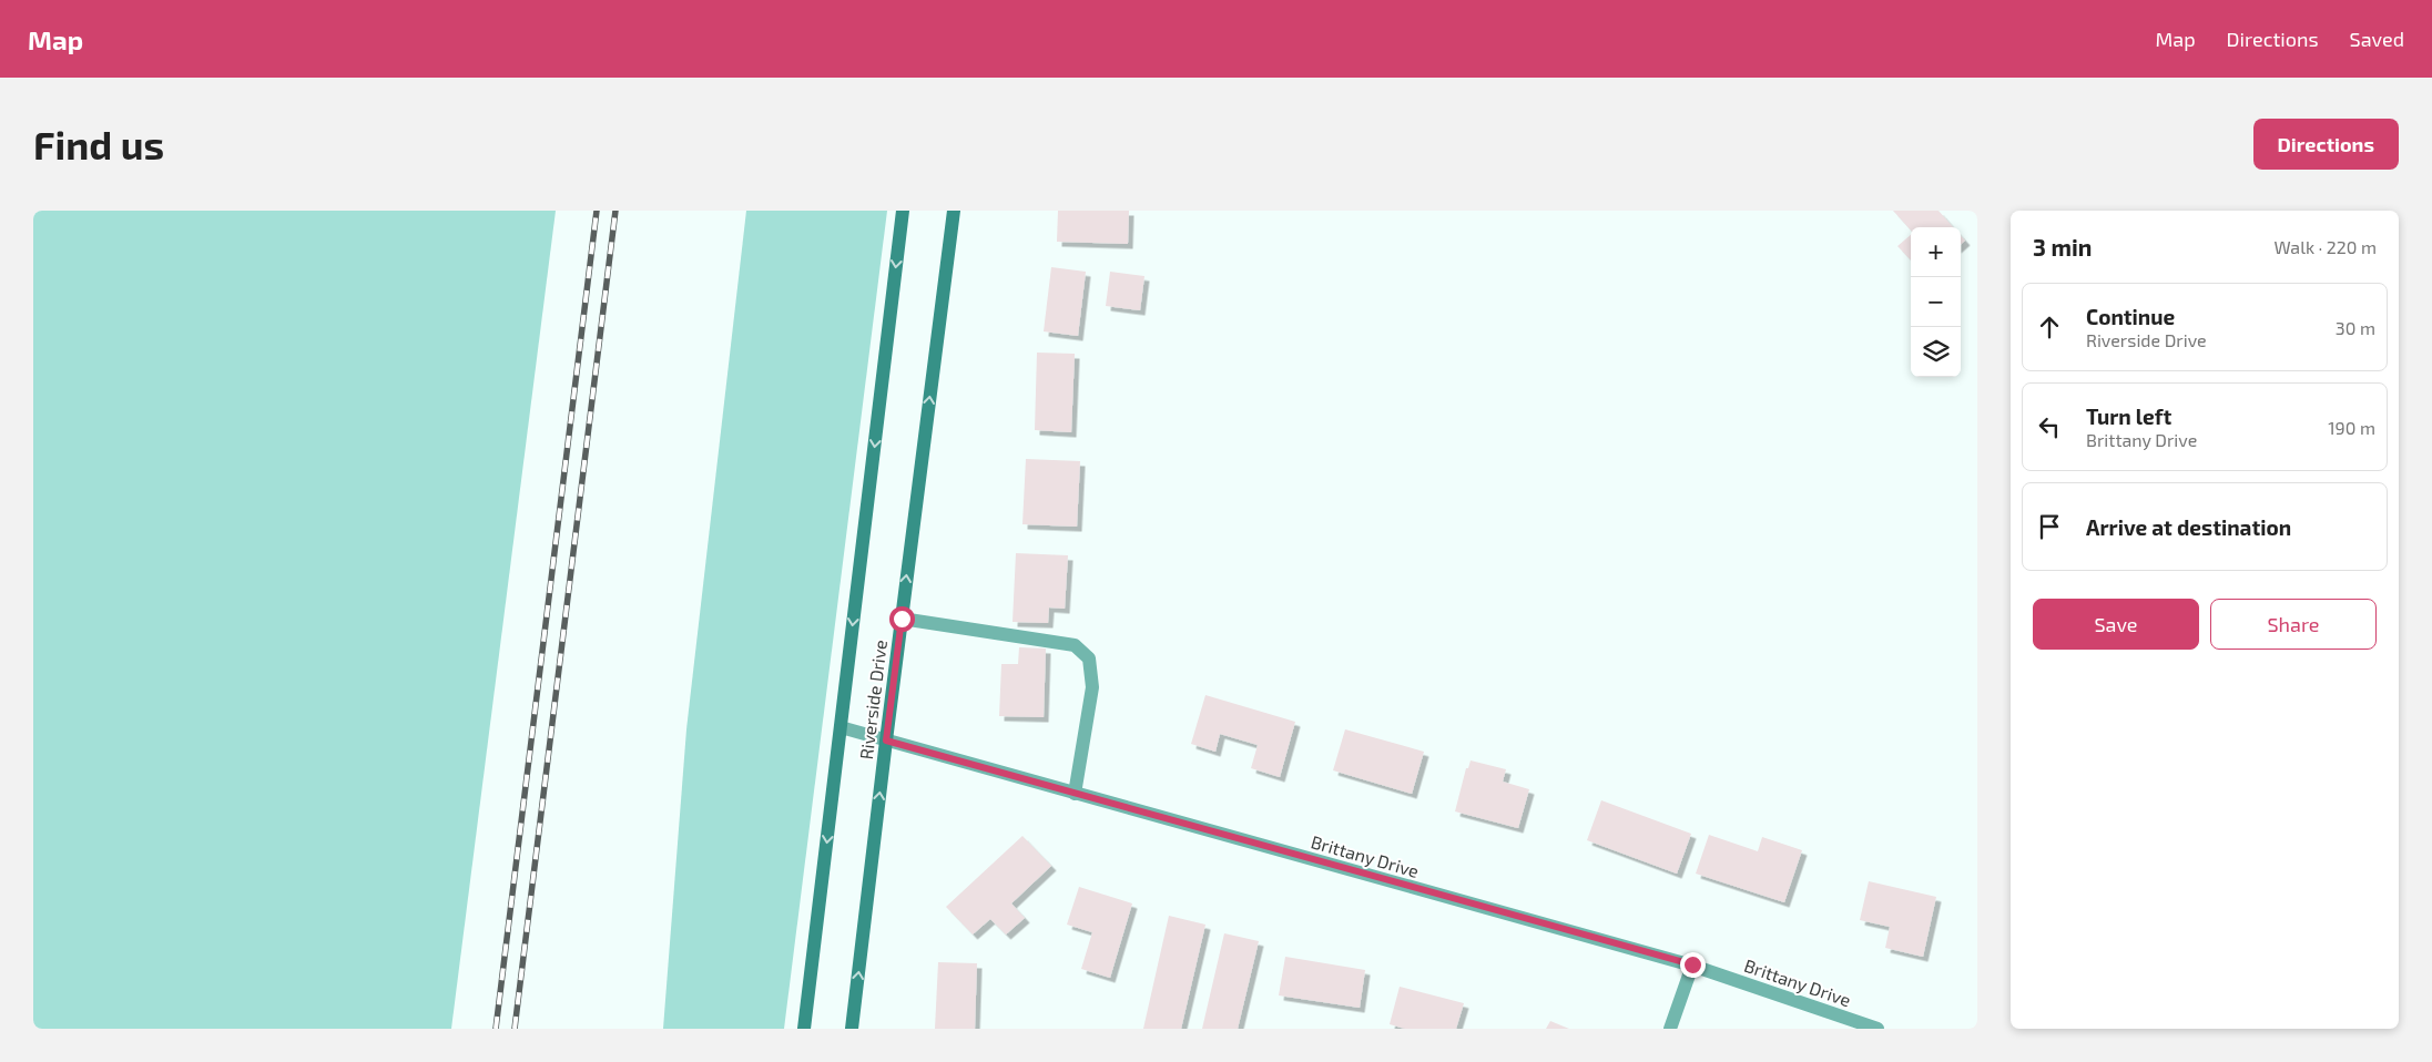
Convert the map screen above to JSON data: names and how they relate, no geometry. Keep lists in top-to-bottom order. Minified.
{"streets":{"street":["Riverside Drive","Brittany Drive"]},"crossings":[["Riverside Drive","Brittany Drive"]],"page":{"header":"Map","nav":["Map","Directions","Saved"],"buttons":["Directions",["Save","Share"]],"title":"Find us","heading":["3 min","Walk · 220 m"],"map_buttons":["+","−"],"list":[["Continue","Riverside Drive","30 m"],["Turn left","Brittany Drive","190 m"],"Arrive at destination"]}}
